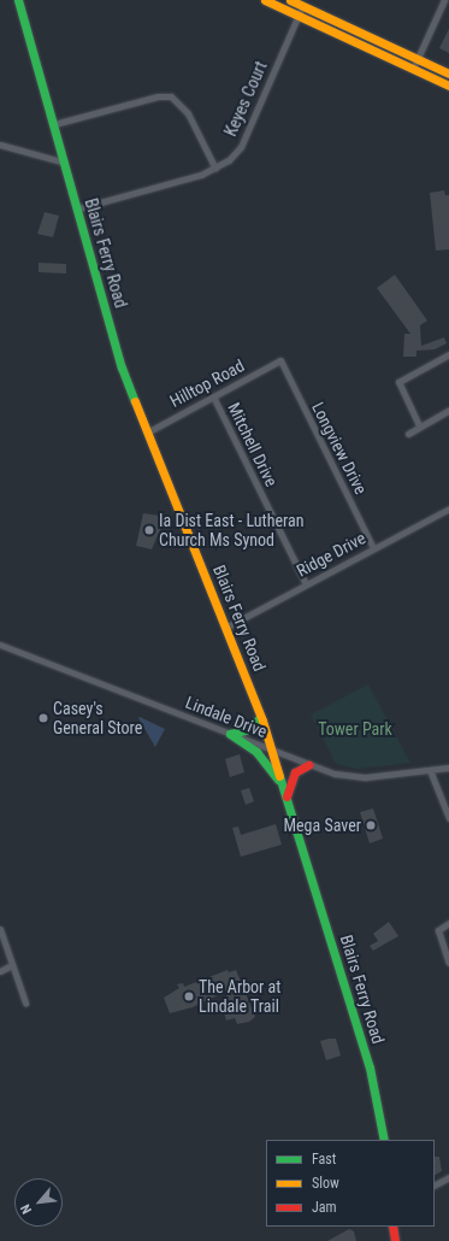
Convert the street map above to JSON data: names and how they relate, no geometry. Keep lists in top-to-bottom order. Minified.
{"streets":{"main road":["Blairs Ferry Road"],"street":["Keyes Court","Hilltop Road","Mitchell Drive","Longview Drive","Ridge Drive","Lindale Drive"]},"crossings":[["Keyes Court","Blairs Ferry Road"],["Blairs Ferry Road","Hilltop Road"],["Blairs Ferry Road","Ridge Drive"],["Blairs Ferry Road","Lindale Drive"],["Hilltop Road","Mitchell Drive"],["Hilltop Road","Longview Drive"],["Mitchell Drive","Ridge Drive"],["Longview Drive","Ridge Drive"]],"parks":["Tower Park"],"places":["Ia Dist East - Lutheran Church Ms Synod","Casey's General Store","Mega Saver","The Arbor at Lindale Trail"],"legend":["Fast","Slow","Jam"],"north":"bottom left"}
